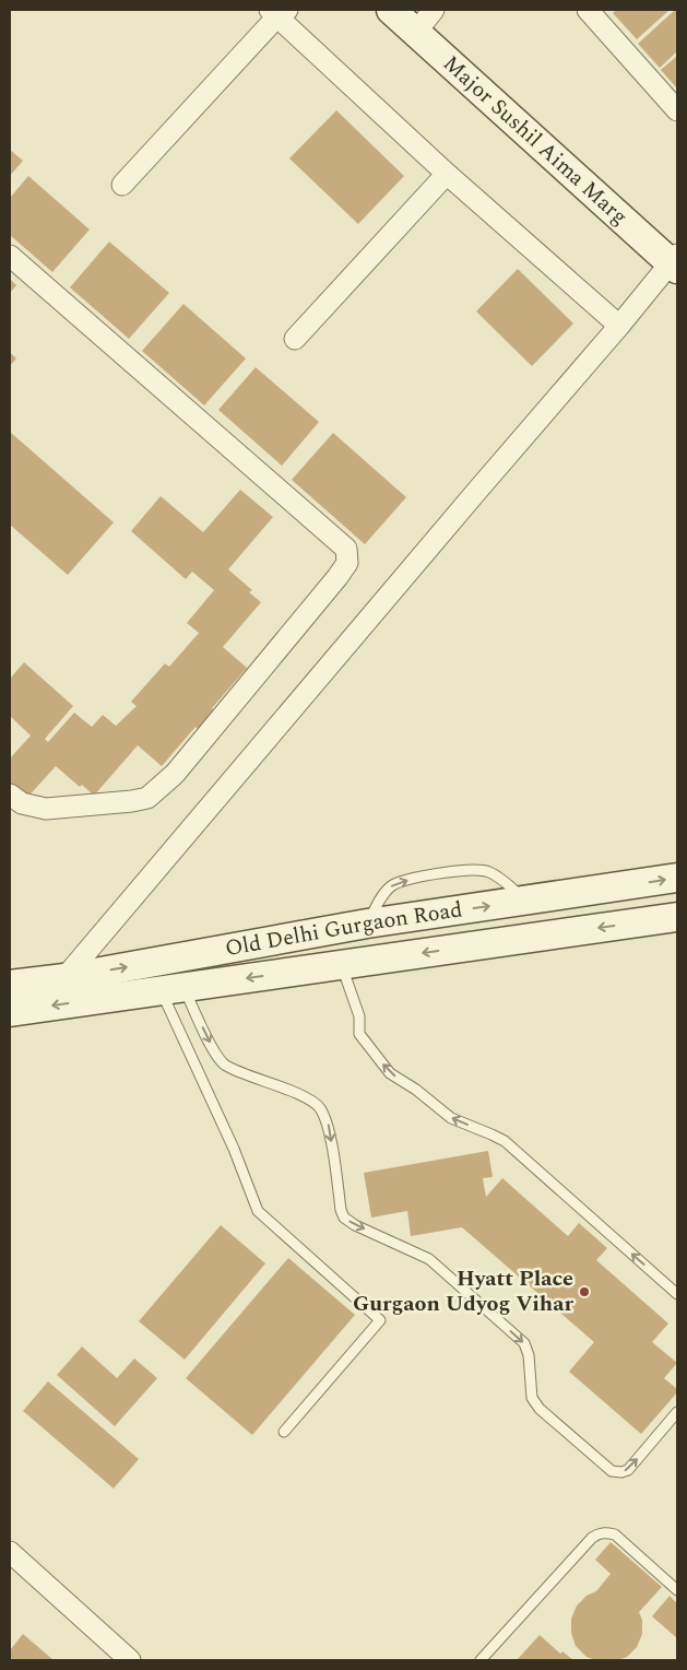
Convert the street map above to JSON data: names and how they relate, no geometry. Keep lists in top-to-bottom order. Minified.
{"streets":{"main road":["Major Sushil Aima Marg","Old Delhi Gurgaon Road"]},"places":["Hyatt Place Gurgaon Udyog Vihar"]}
